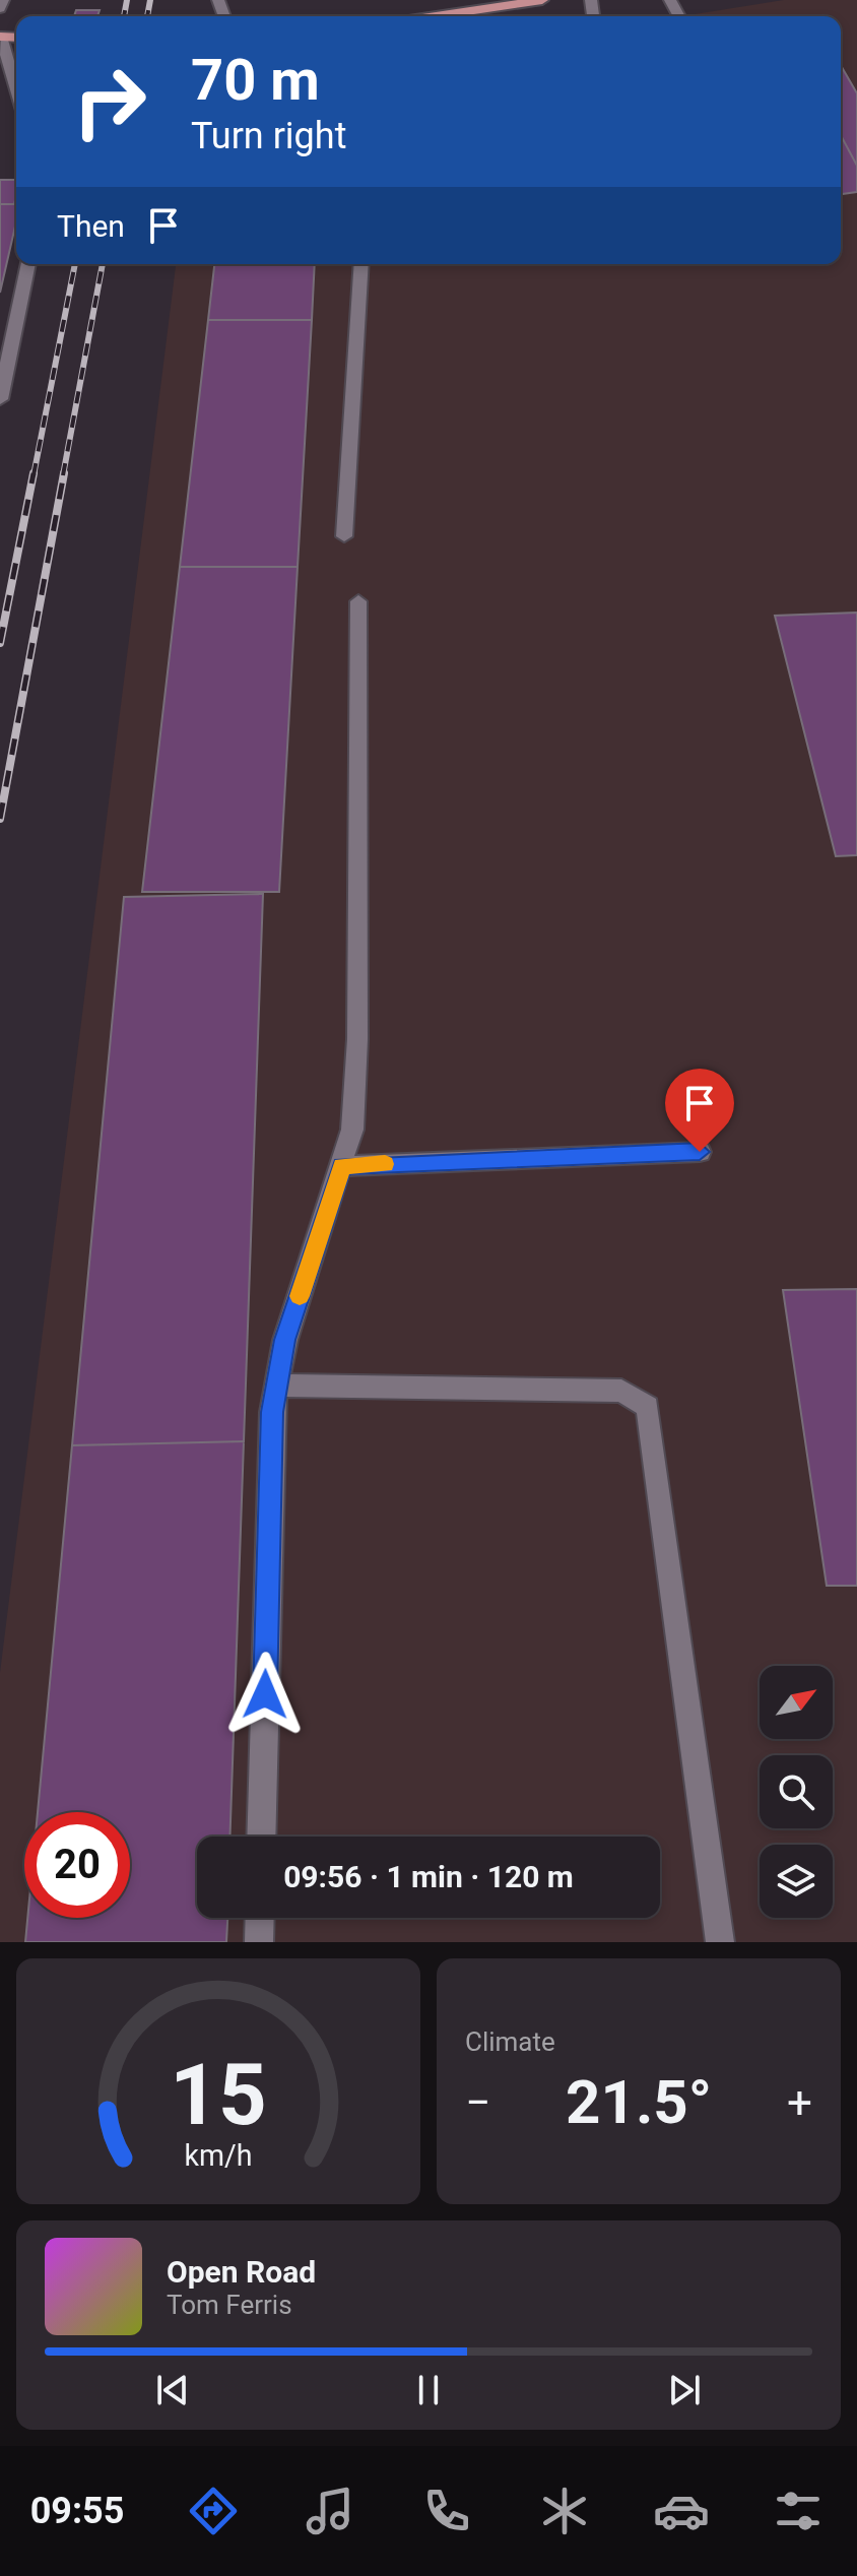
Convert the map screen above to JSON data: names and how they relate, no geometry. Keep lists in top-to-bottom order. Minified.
{"north":"top right","page":{"turn":["70 m","Turn right"],"then":"Then","limit":"20","trip":"09:56 · 1 min · 120 m","tile":"Climate","heat":["−","21.5°","+"],"song":["Open Road","Tom Ferris"],"tabs":"09:55","gauge":["15","km/h"]}}
